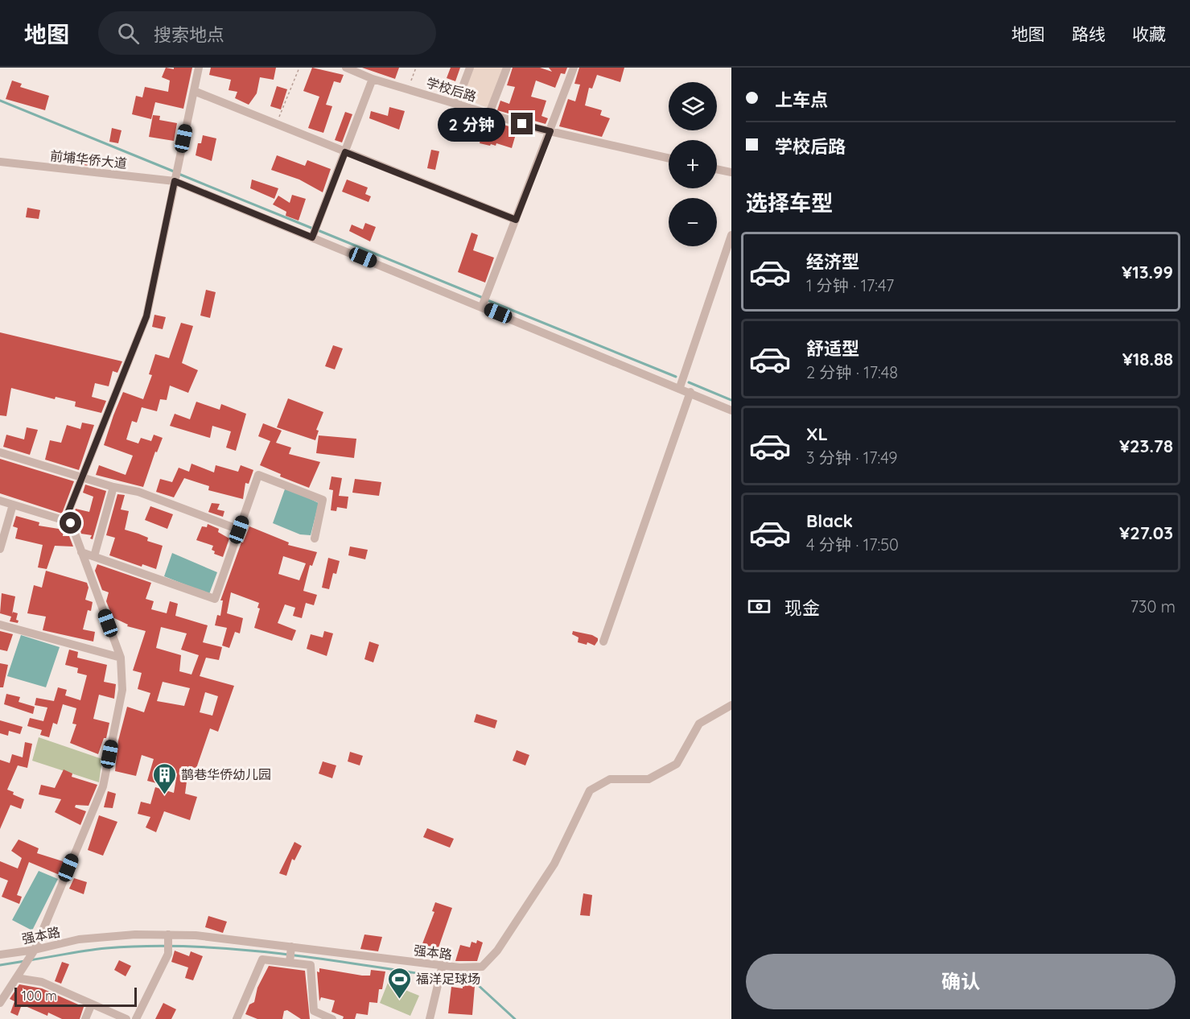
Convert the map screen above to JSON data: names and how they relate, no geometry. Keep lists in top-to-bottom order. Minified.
{"streets":{"street":["学校后路","前埔华侨大道","强本路"]},"places":{"building":["鹊巷华侨幼儿园"],"sports":["福洋足球场"]},"scale_bar":"100 m","page":{"header":"地图","search":"搜索地点","nav":["地图","路线","收藏"],"banner":["上车点","学校后路"],"map_buttons":["+","−"],"bubble":"2 分钟","heading":"选择车型","list":[{"name":"经济型","note":"1 分钟 · 17:47","value":"¥13.99"},{"name":"舒适型","note":"2 分钟 · 17:48","value":"¥18.88"},{"name":"XL","note":"3 分钟 · 17:49","value":"¥23.78"},{"name":"Black","note":"4 分钟 · 17:50","value":"¥27.03"}],"pay":["现金","730 m"],"buttons":"确认","scale":"100 m"}}
